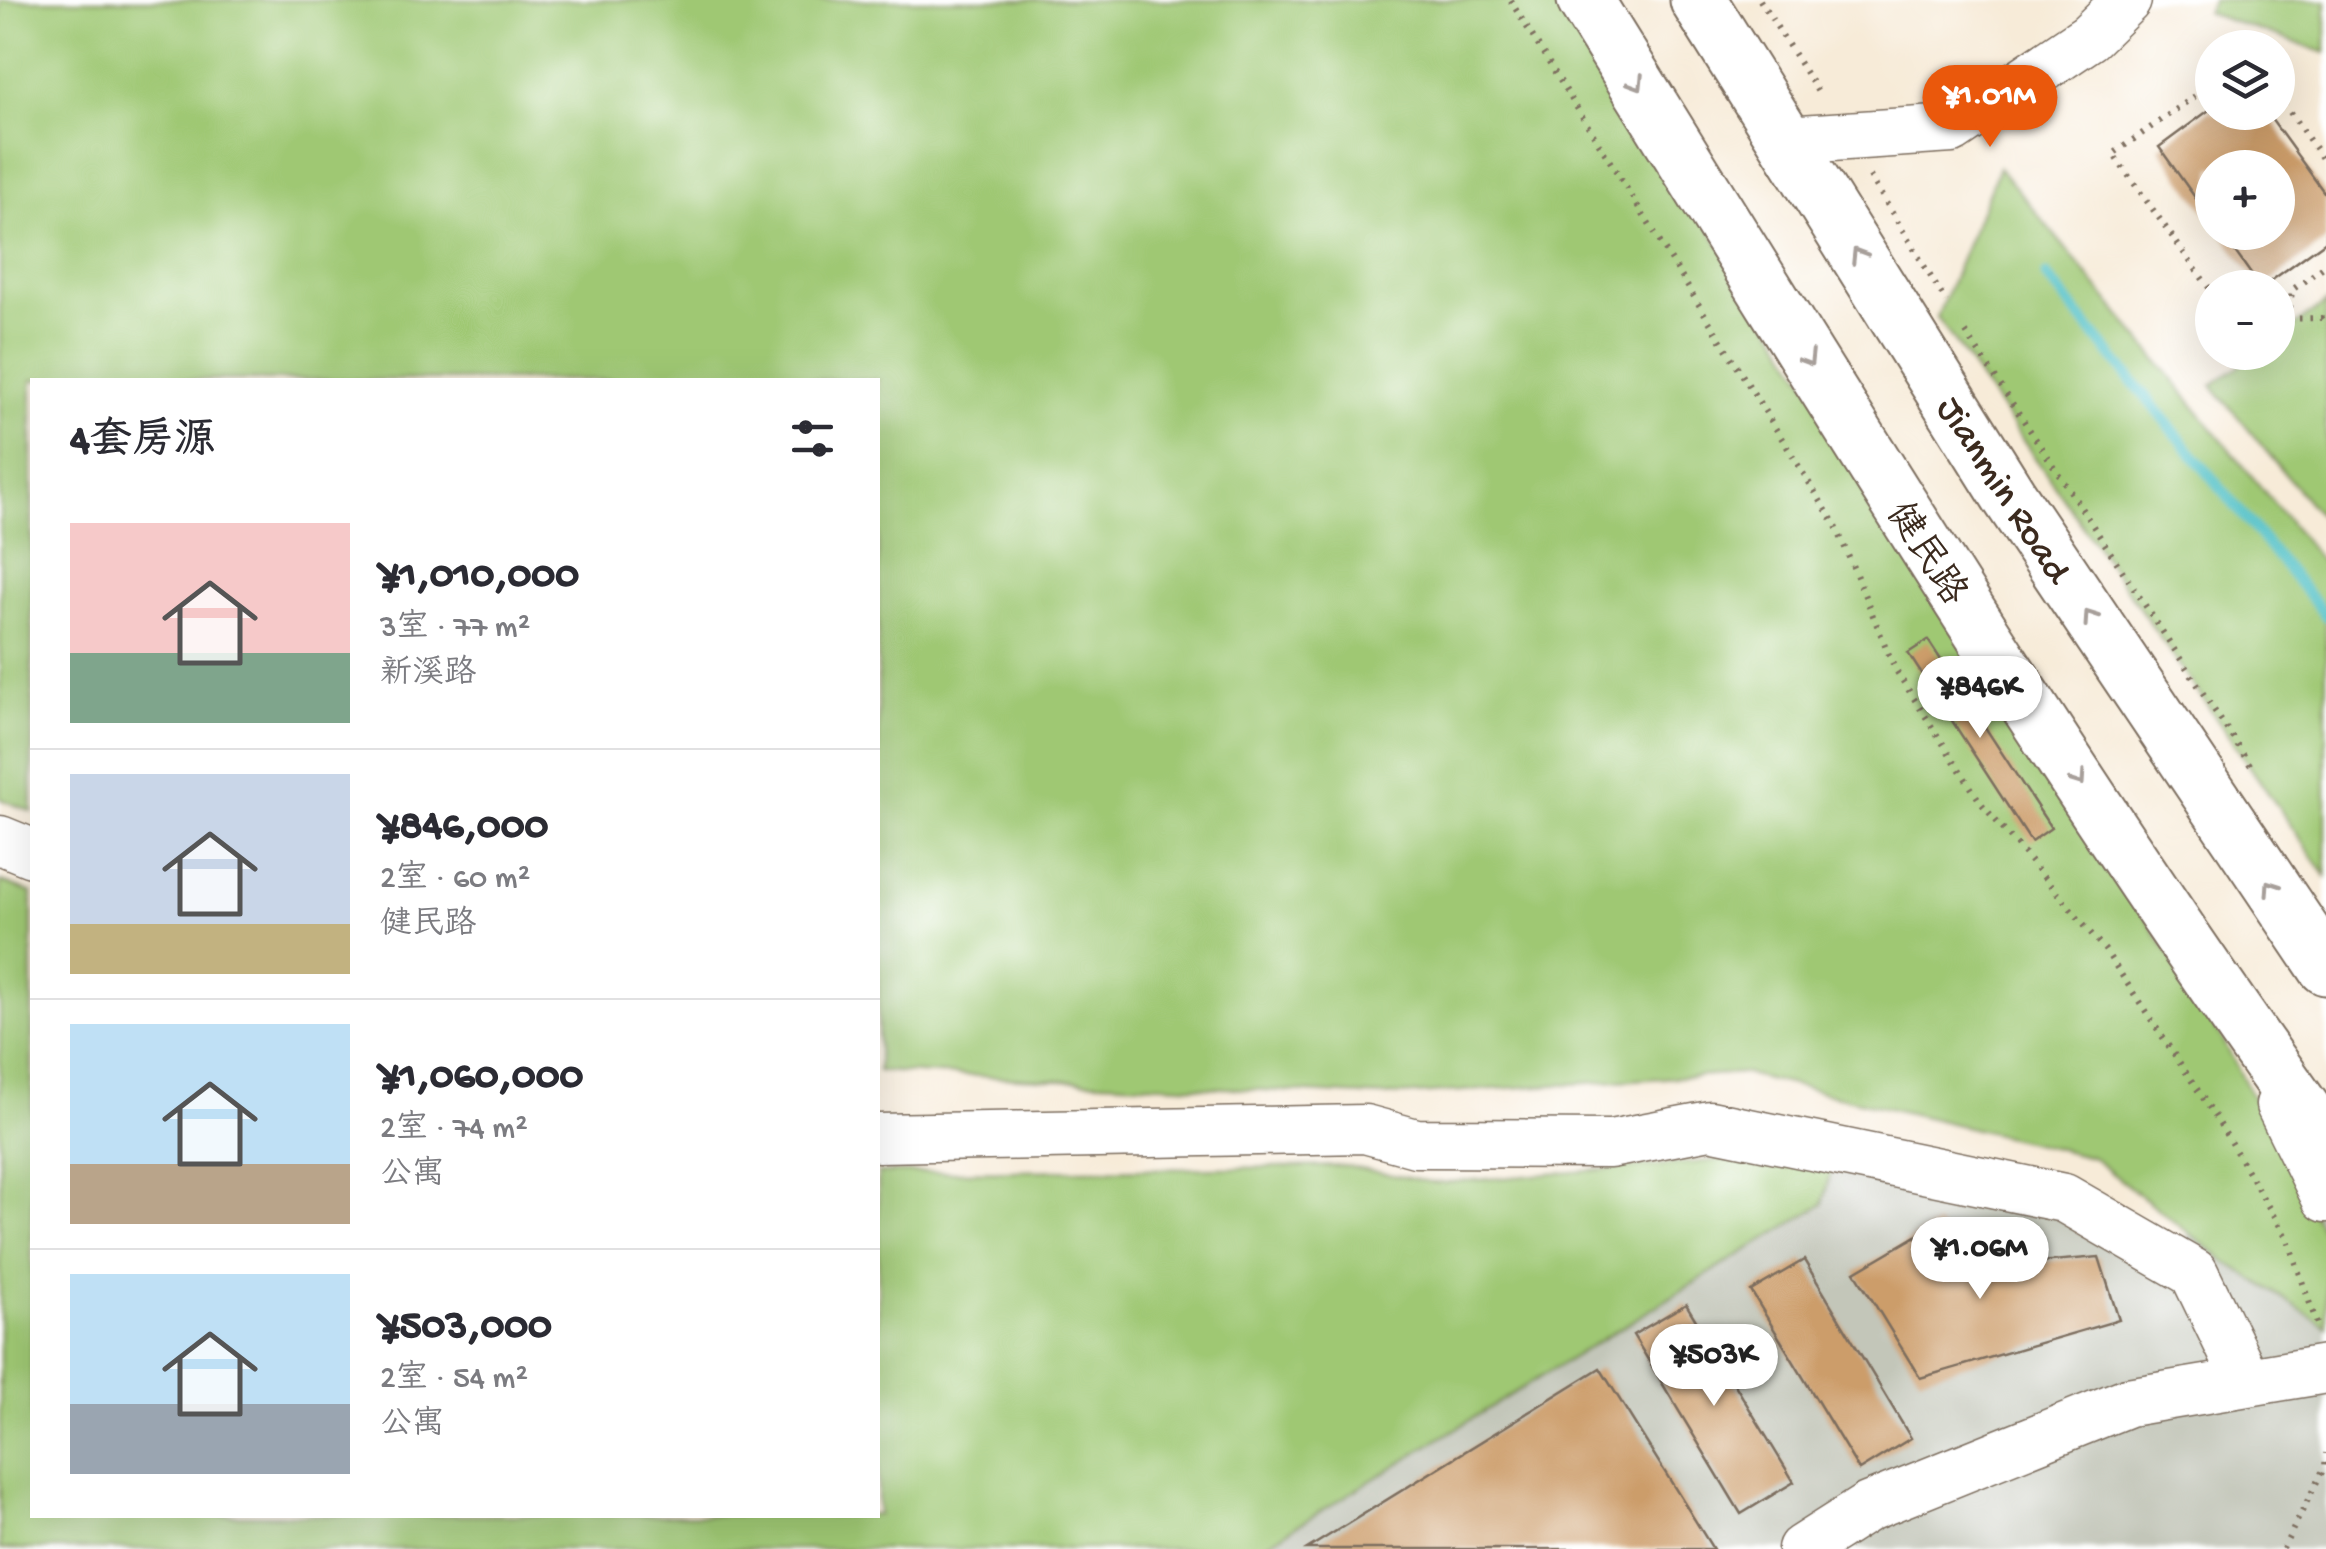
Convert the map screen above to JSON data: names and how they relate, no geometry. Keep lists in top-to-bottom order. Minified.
{"streets":{"main road":["Jianmin Road","健民路"]},"one_way":["Jianmin Road","健民路"],"page":{"map_buttons":["+","−"],"price":["¥1.01M","¥846K","¥1.06M","¥503K"],"heading":"4套房源","list":[{"name":"¥1,010,000","note":"3室 · 77 m² · 新溪路"},{"name":"¥846,000","note":"2室 · 60 m² · 健民路"},{"name":"¥1,060,000","note":"2室 · 74 m² · 公寓"},{"name":"¥503,000","note":"2室 · 54 m² · 公寓"}]}}
